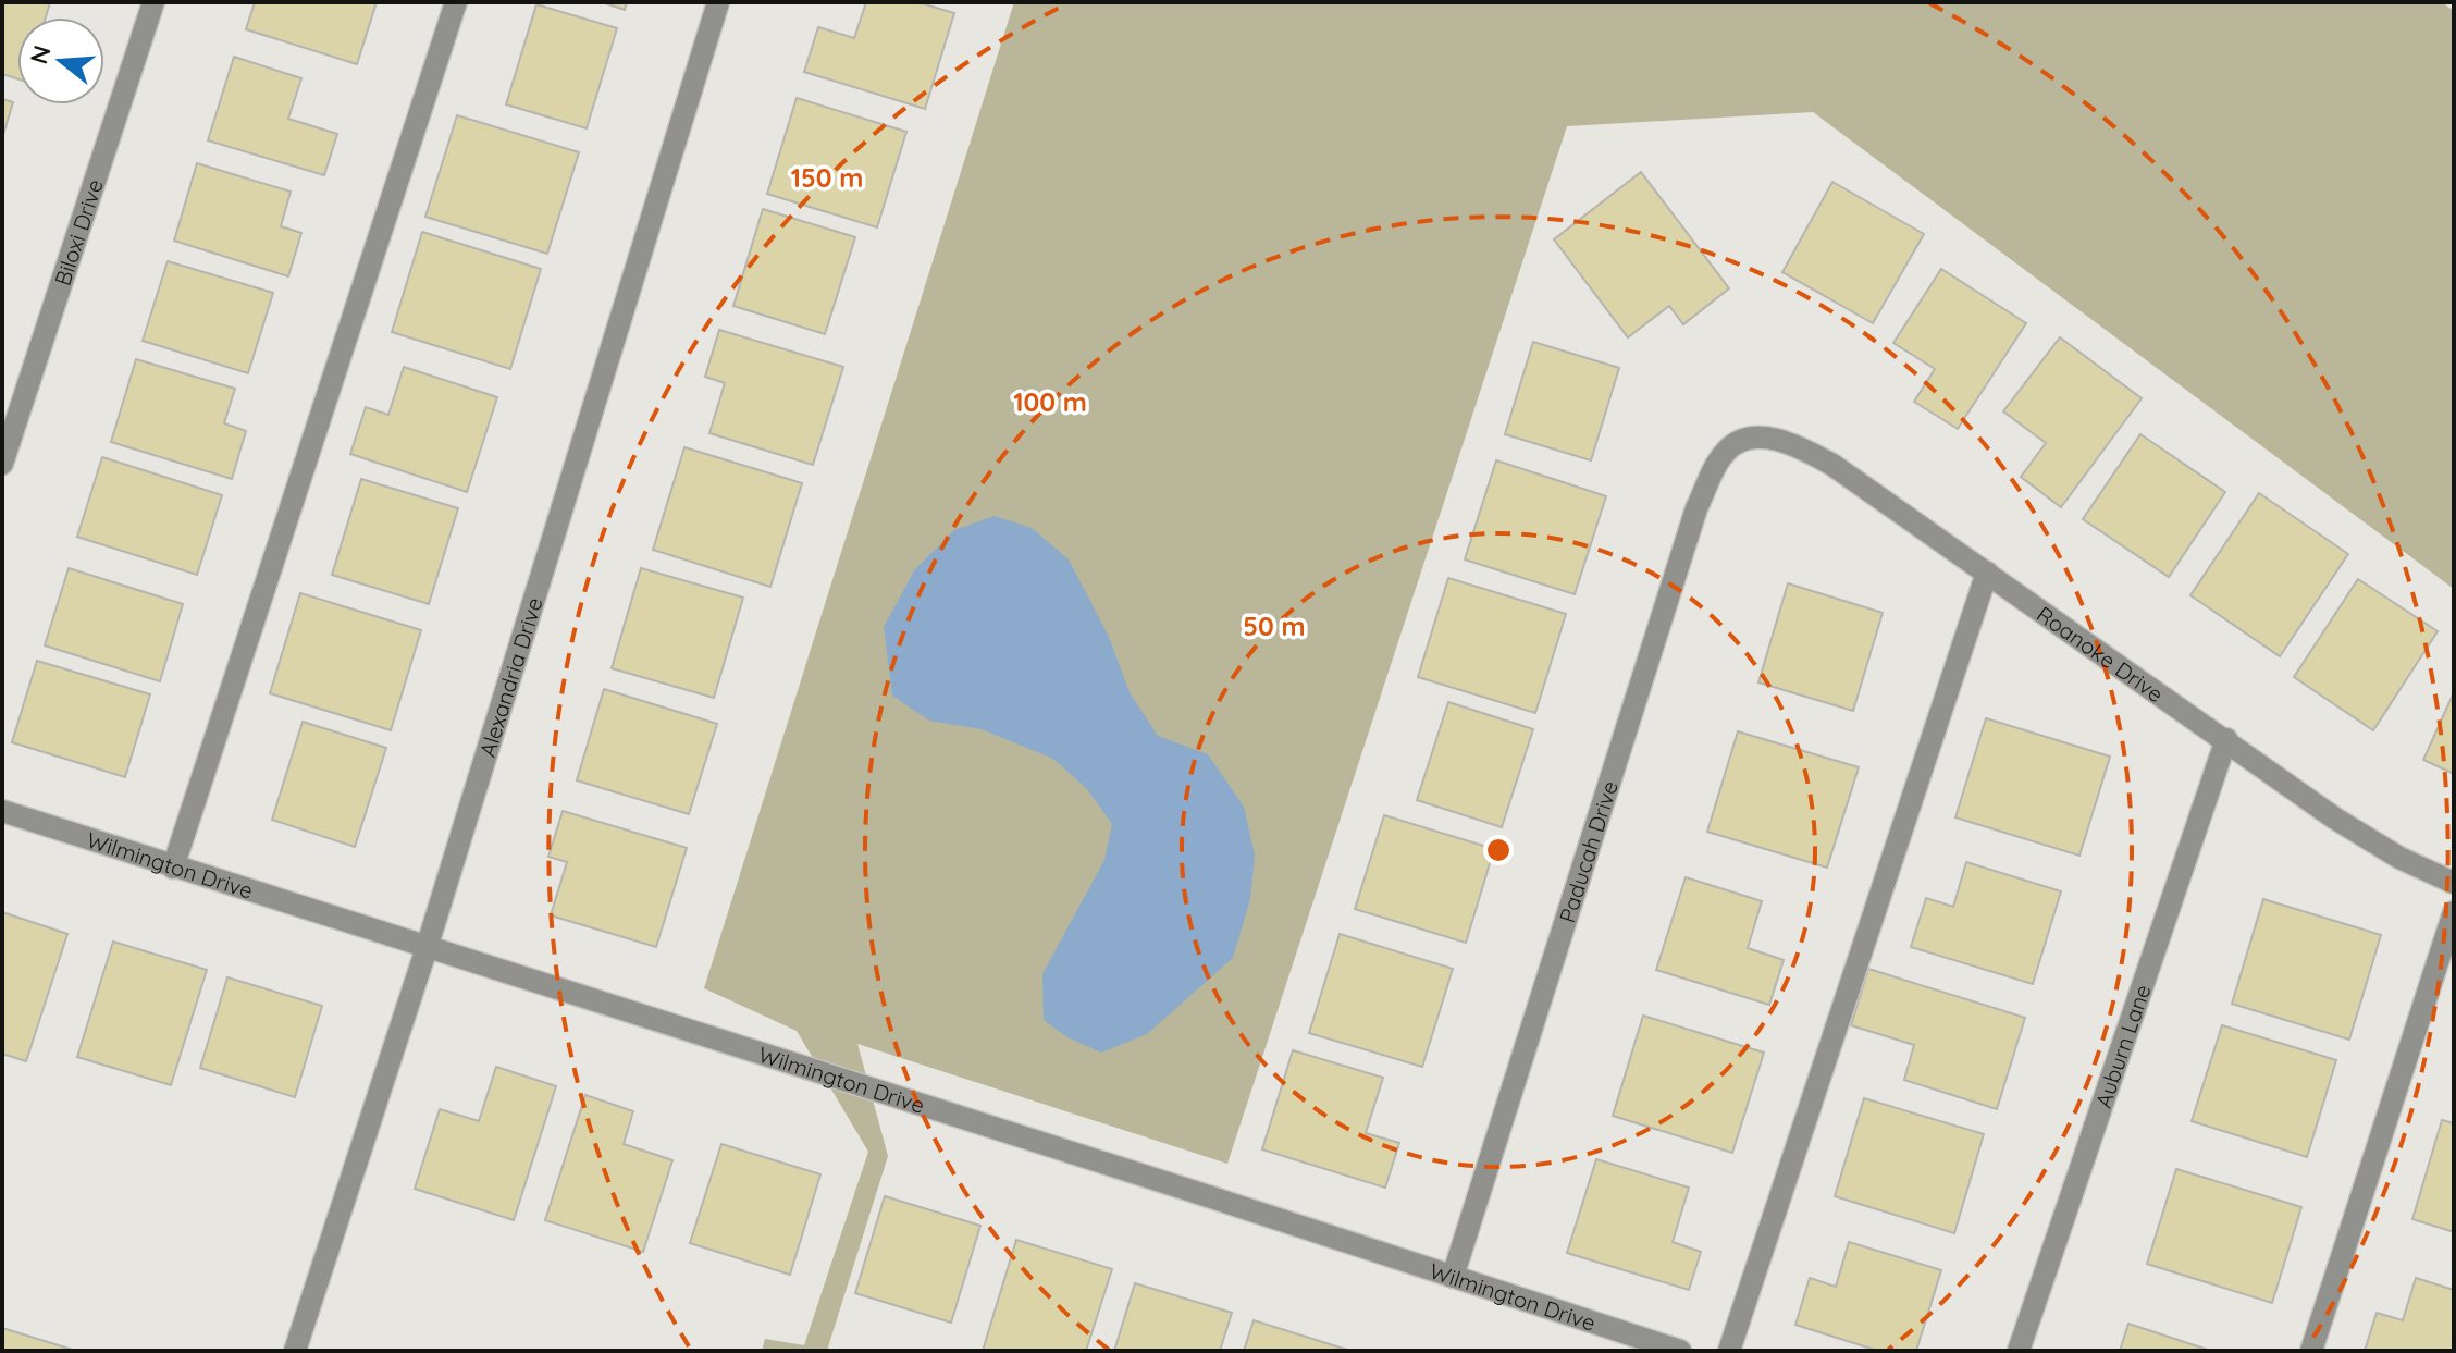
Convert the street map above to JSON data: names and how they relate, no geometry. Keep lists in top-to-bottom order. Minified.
{"streets":{"street":["Biloxi Drive","Roanoke Drive","Alexandria Drive","Paducah Drive","Wilmington Drive","Auburn Lane"]},"crossings":[["Roanoke Drive","Paducah Drive"],["Roanoke Drive","Auburn Lane"],["Alexandria Drive","Wilmington Drive"],["Paducah Drive","Wilmington Drive"]],"north":"left","rings":["150 m","100 m","50 m"]}
